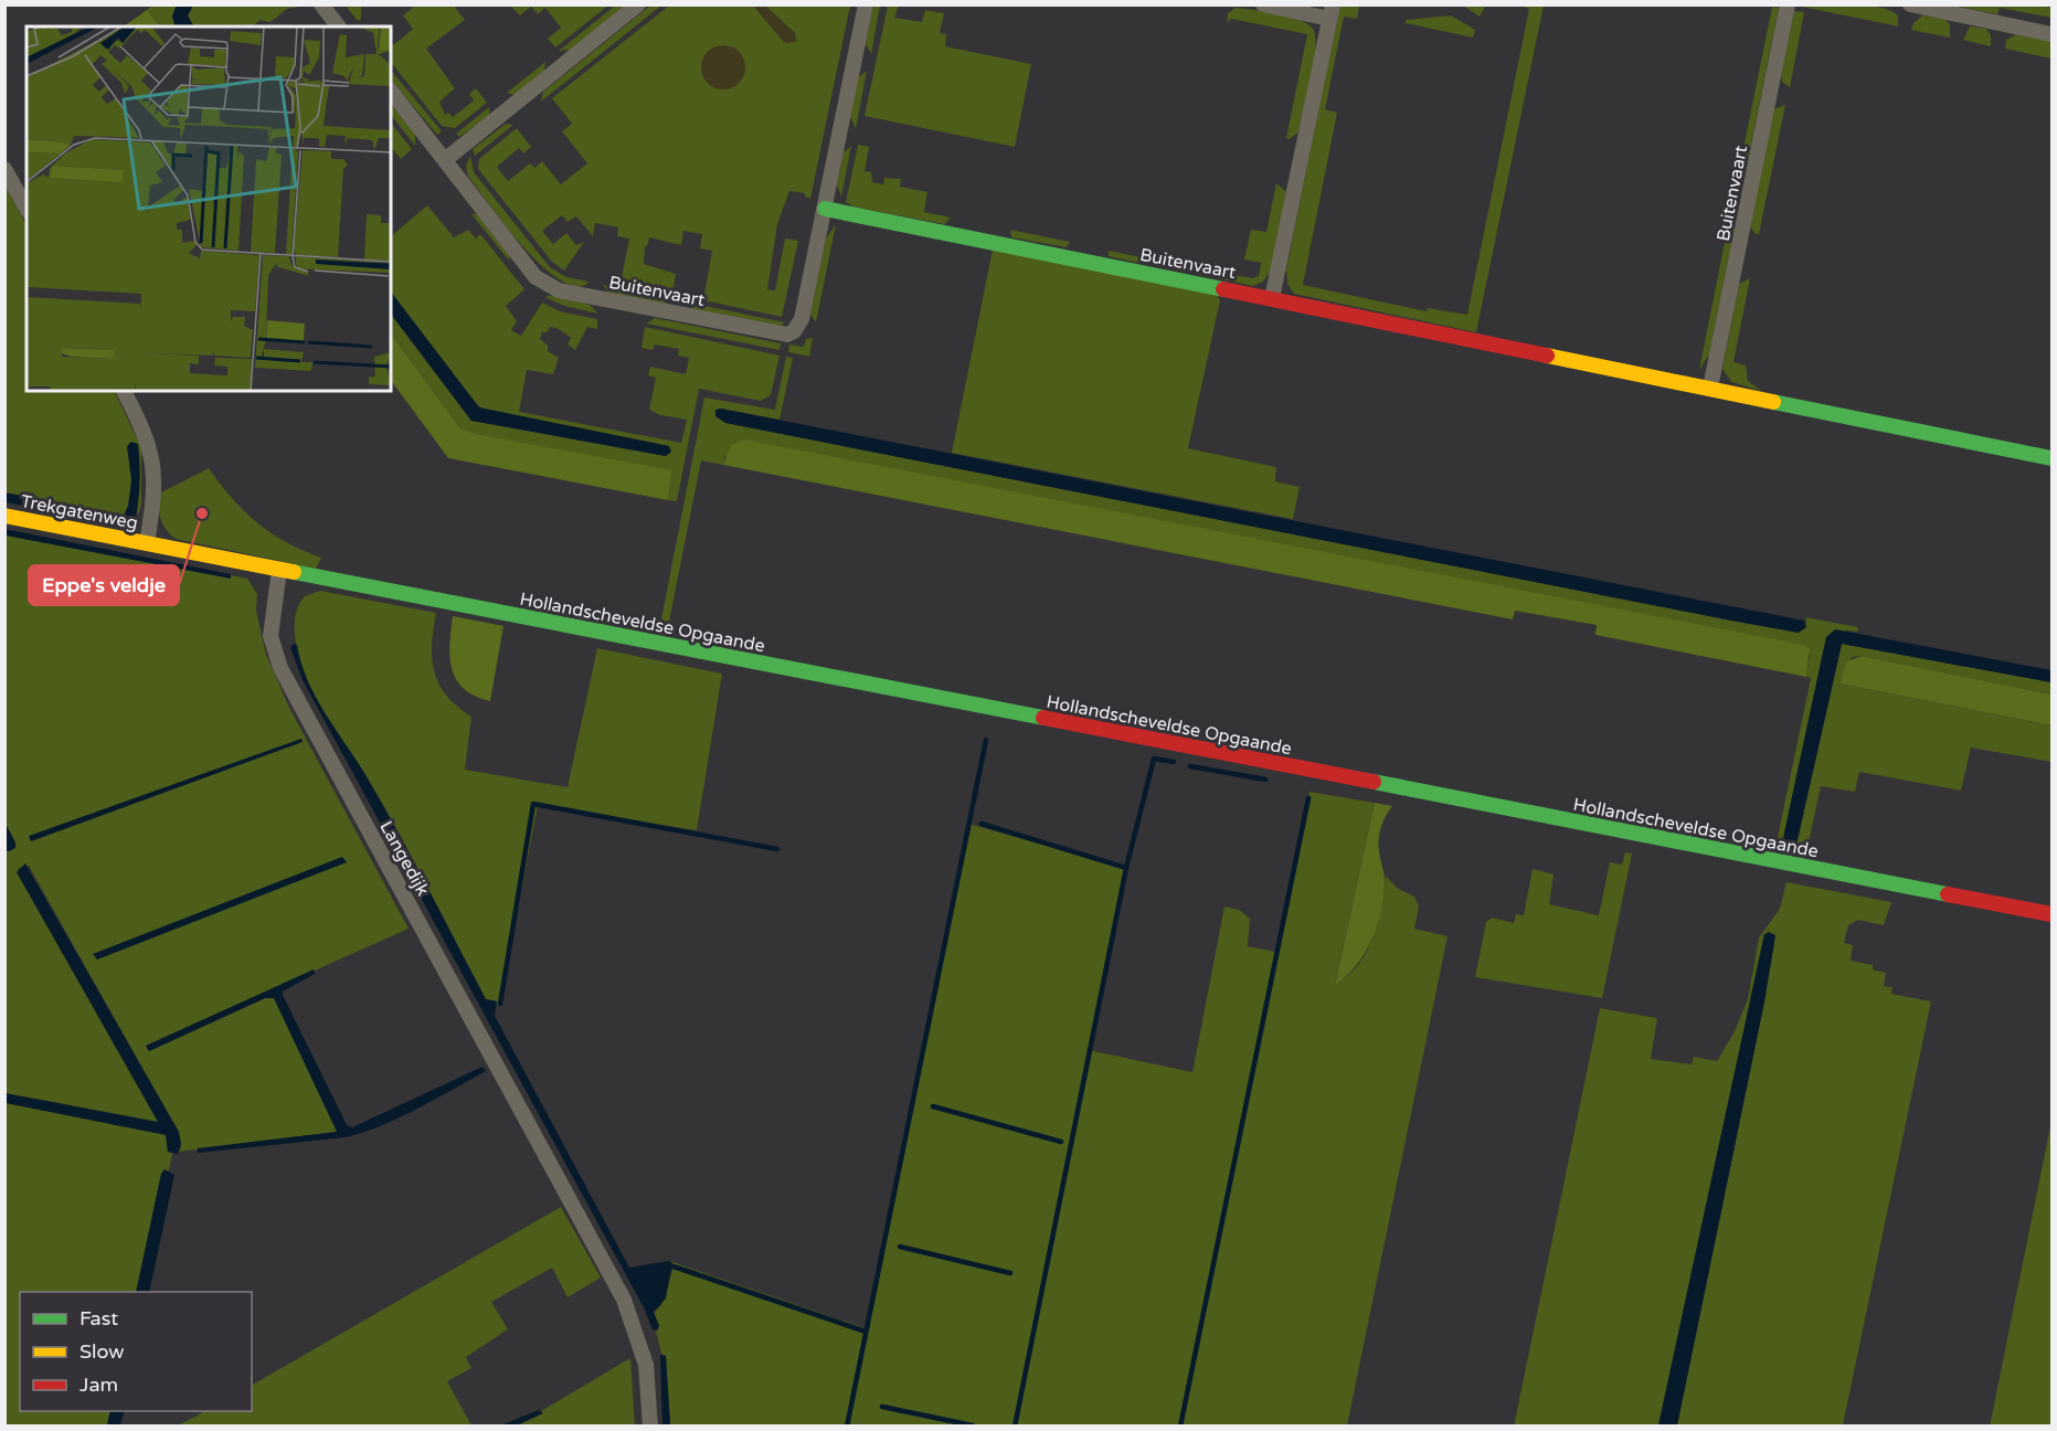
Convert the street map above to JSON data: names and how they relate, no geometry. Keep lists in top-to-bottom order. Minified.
{"streets":{"street":["Buitenvaart","Trekgatenweg","Hollandscheveldse Opgaande","Langedijk"]},"crossings":[["Hollandscheveldse Opgaande","Langedijk"]],"places":["Eppe's veldje"],"legend":["Fast","Slow","Jam"]}
